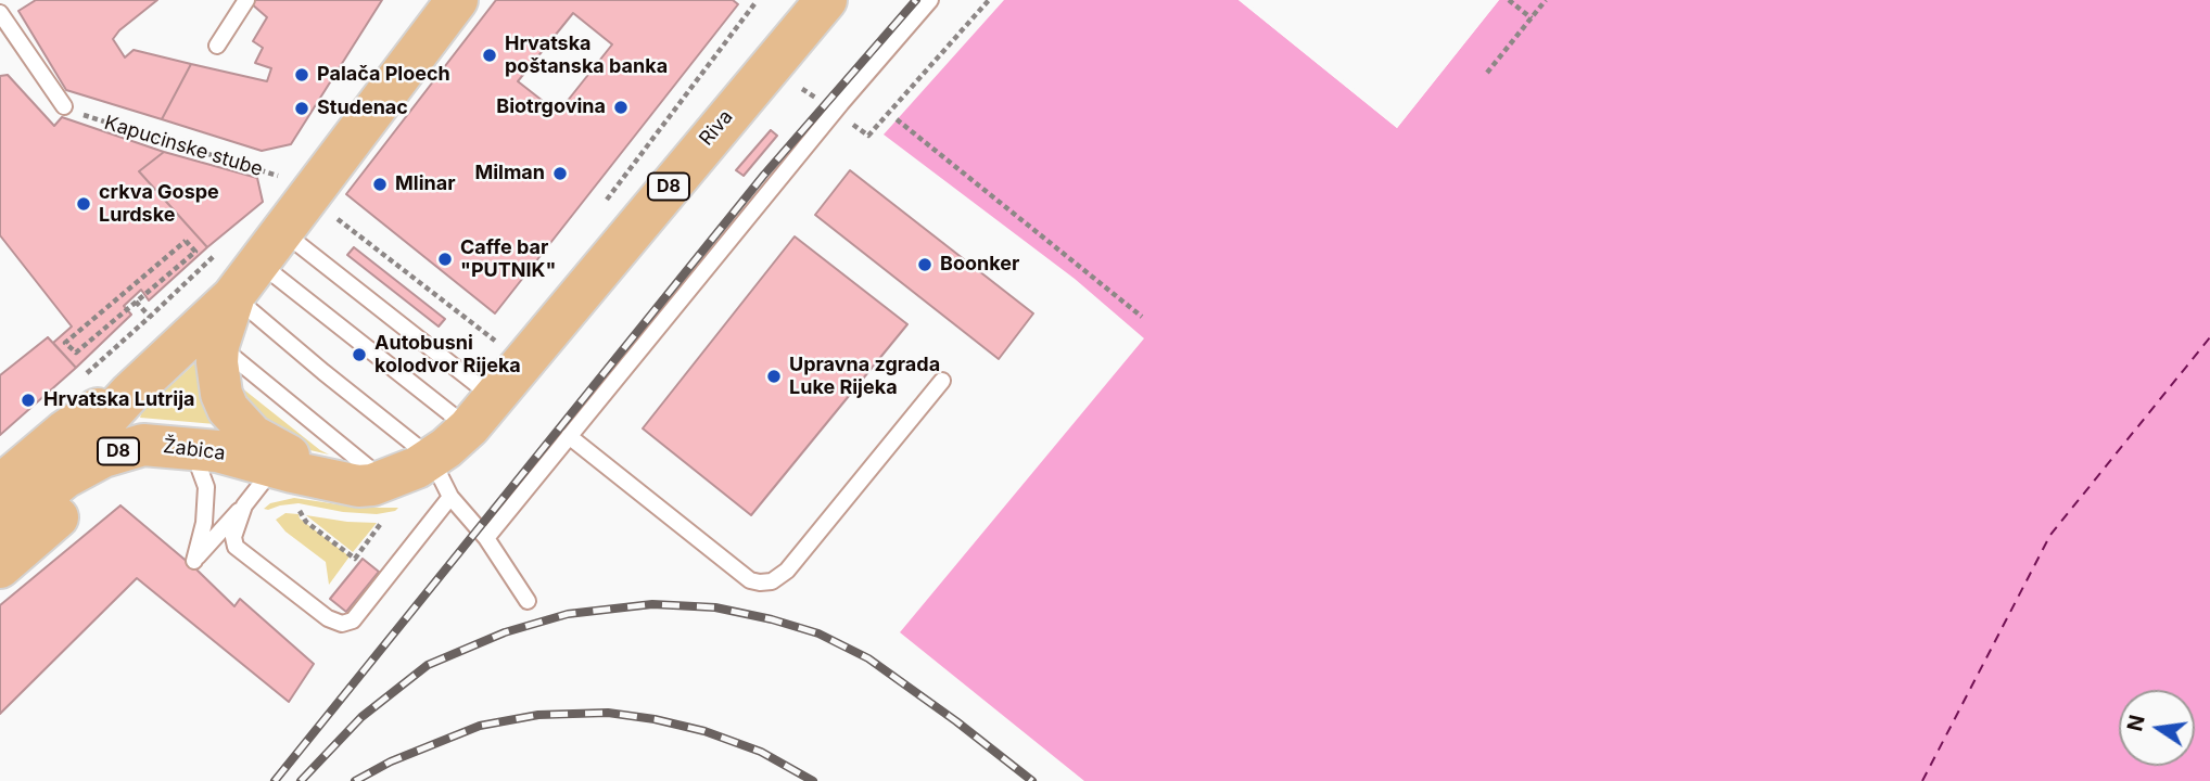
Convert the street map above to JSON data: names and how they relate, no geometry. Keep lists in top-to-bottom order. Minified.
{"streets":{"main road":["Riva","D8","Žabica"],"path":["Kapucinske stube"]},"crossings":[["Riva","Žabica"],["D8","Žabica"]],"places":["Hrvatska poštanska banka","Palača Ploech","Biotrgovina","Studenac","Milman","Mlinar","crkva Gospe Lurdske","Caffe bar \"PUTNIK\"","Boonker","Autobusni kolodvor Rijeka","Upravna zgrada Luke Rijeka","Hrvatska Lutrija"],"north":"left"}
